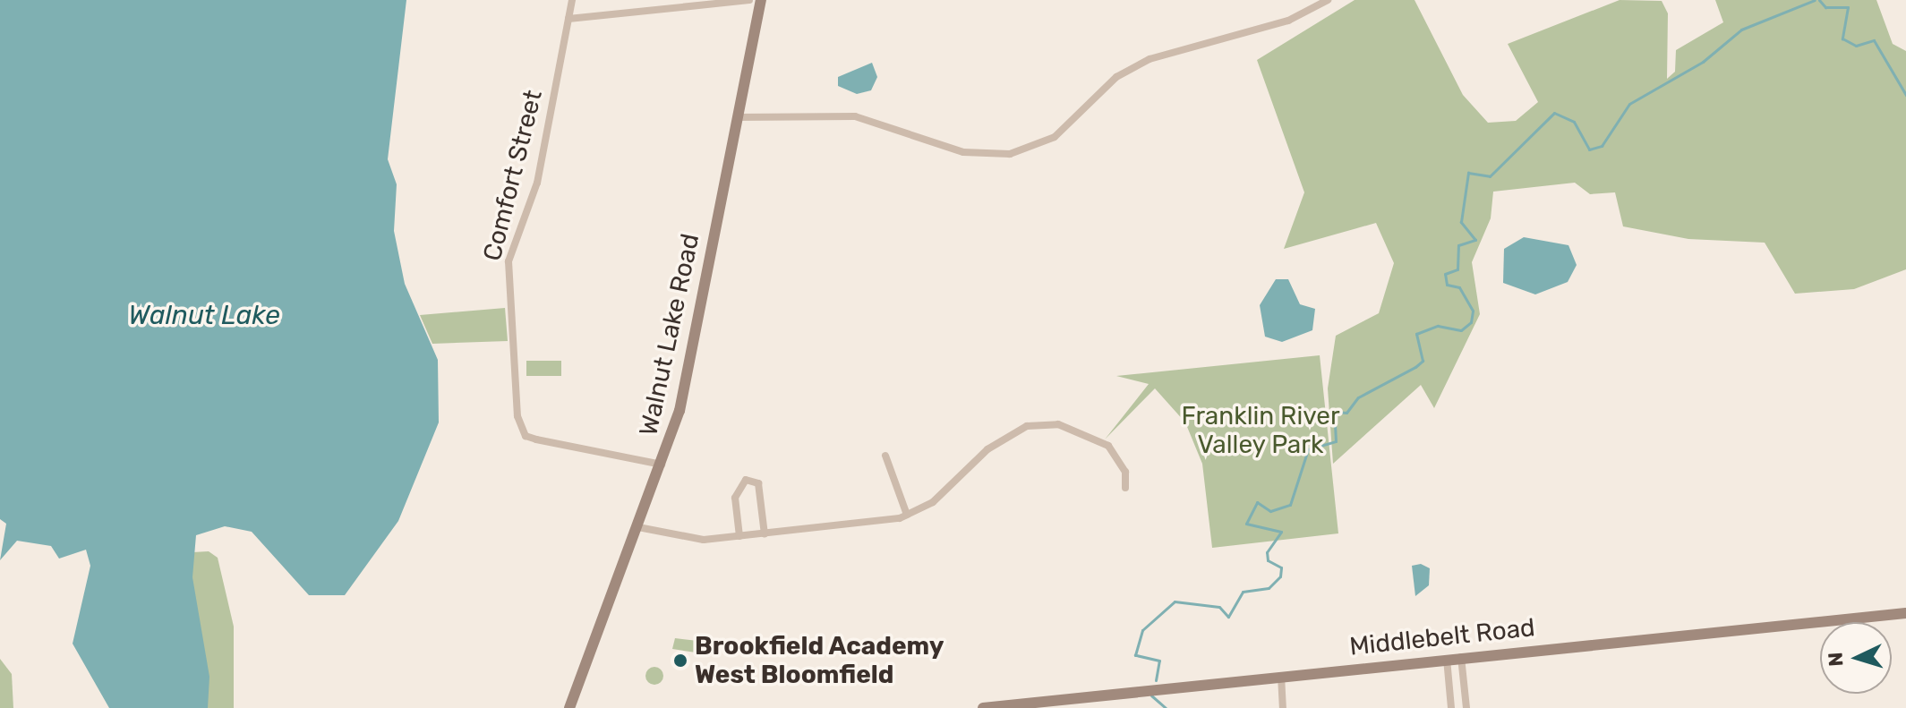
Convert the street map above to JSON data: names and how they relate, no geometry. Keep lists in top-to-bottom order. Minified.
{"streets":{"street":["Comfort Street","Walnut Lake Road","Middlebelt Road"]},"crossings":[["Comfort Street","Walnut Lake Road"]],"water":["Walnut Lake"],"parks":["Franklin River Valley Park"],"places":["Brookfield Academy West Bloomfield"],"north":"left"}
